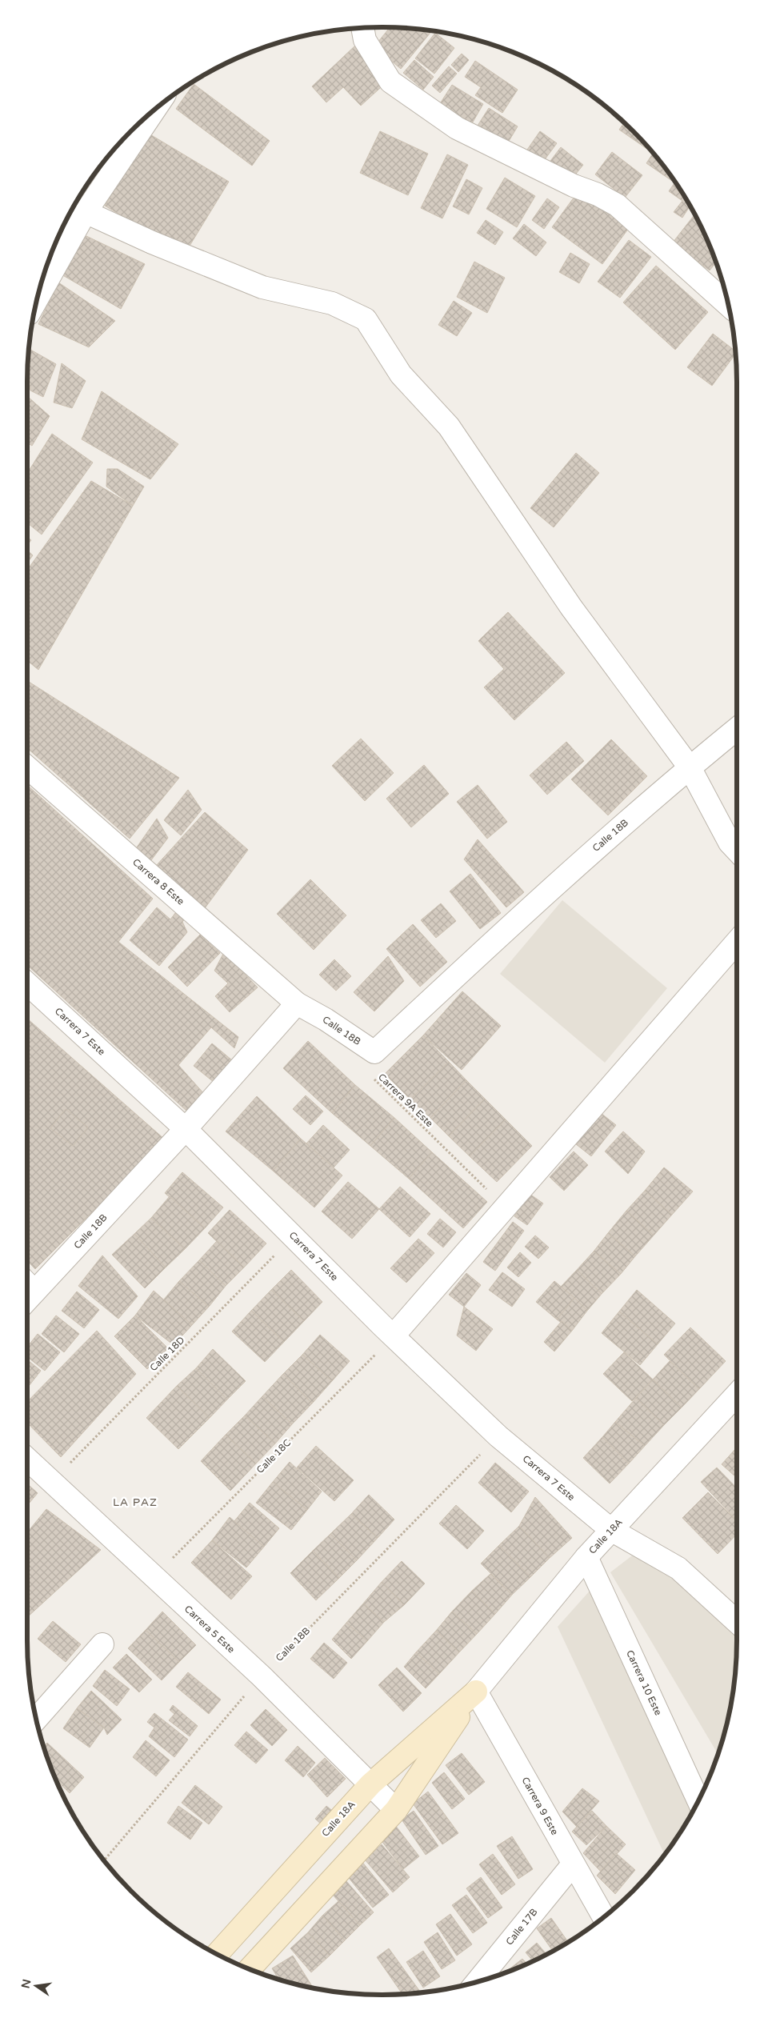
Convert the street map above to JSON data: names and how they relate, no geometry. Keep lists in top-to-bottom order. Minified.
{"streets":{"main road":["Calle 18A"],"street":["Calle 18B","Carrera 8 Este","Carrera 7 Este","Carrera 5 Este","Carrera 10 Este","Carrera 9 Este","Calle 17B"],"path":["Carrera 9A Este","Calle 18D","Calle 18C"]},"crossings":[["Calle 18B","Carrera 8 Este"],["Calle 18B","Carrera 7 Este"],["Calle 18B","Carrera 5 Este"],["Carrera 7 Este","Calle 18D"],["Carrera 7 Este","Calle 18C"],["Carrera 7 Este","Calle 18A"],["Calle 18D","Carrera 5 Este"],["Calle 18C","Carrera 5 Este"],["Calle 18A","Carrera 5 Este"],["Calle 18A","Carrera 10 Este"],["Calle 18A","Carrera 9 Este"],["Carrera 9 Este","Calle 17B"]],"districts":["LA PAZ"],"north":"left"}
